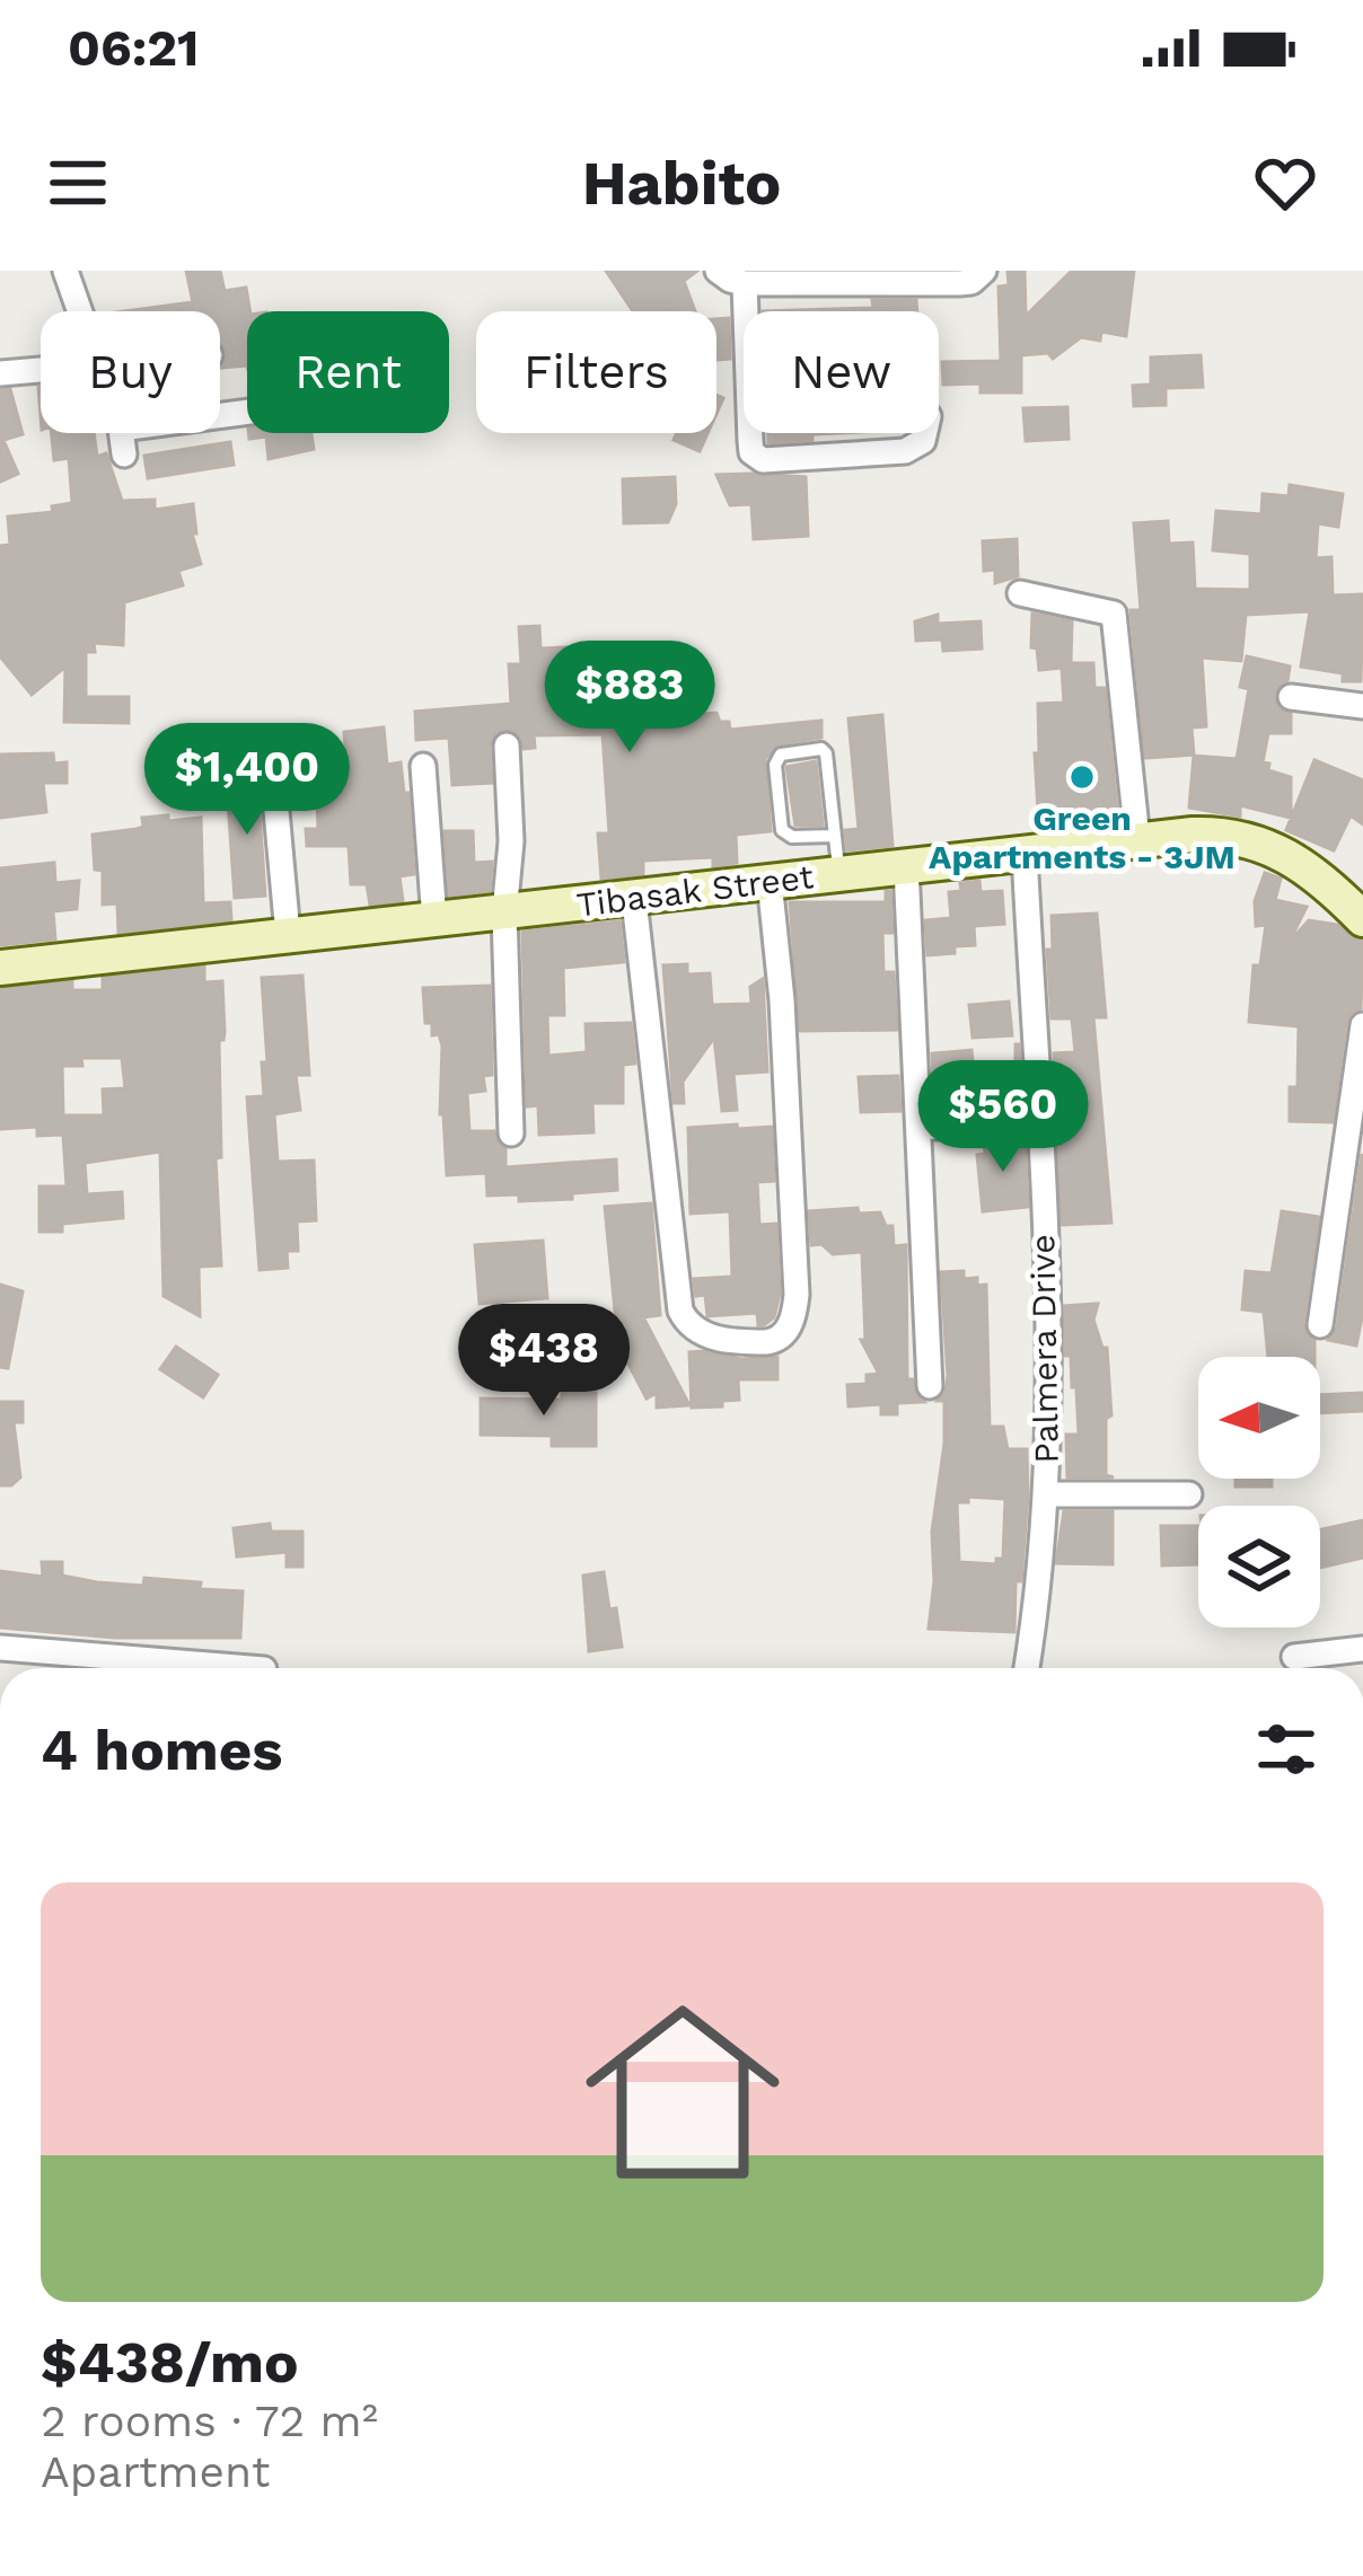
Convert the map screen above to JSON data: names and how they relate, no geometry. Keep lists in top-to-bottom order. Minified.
{"streets":{"street":["Tibasak Street","Palmera Drive"]},"crossings":[["Tibasak Street","Palmera Drive"]],"places":["Green Apartments - 3JM"],"north":"left","page":{"status":"06:21","header":"Habito","chip":["Buy","Rent","Filters","New"],"price":["$883","$1,400","$560","$438"],"heading":"4 homes","list":[{"name":"$438/mo","note":"2 rooms · 72 m² · Apartment"}]}}
